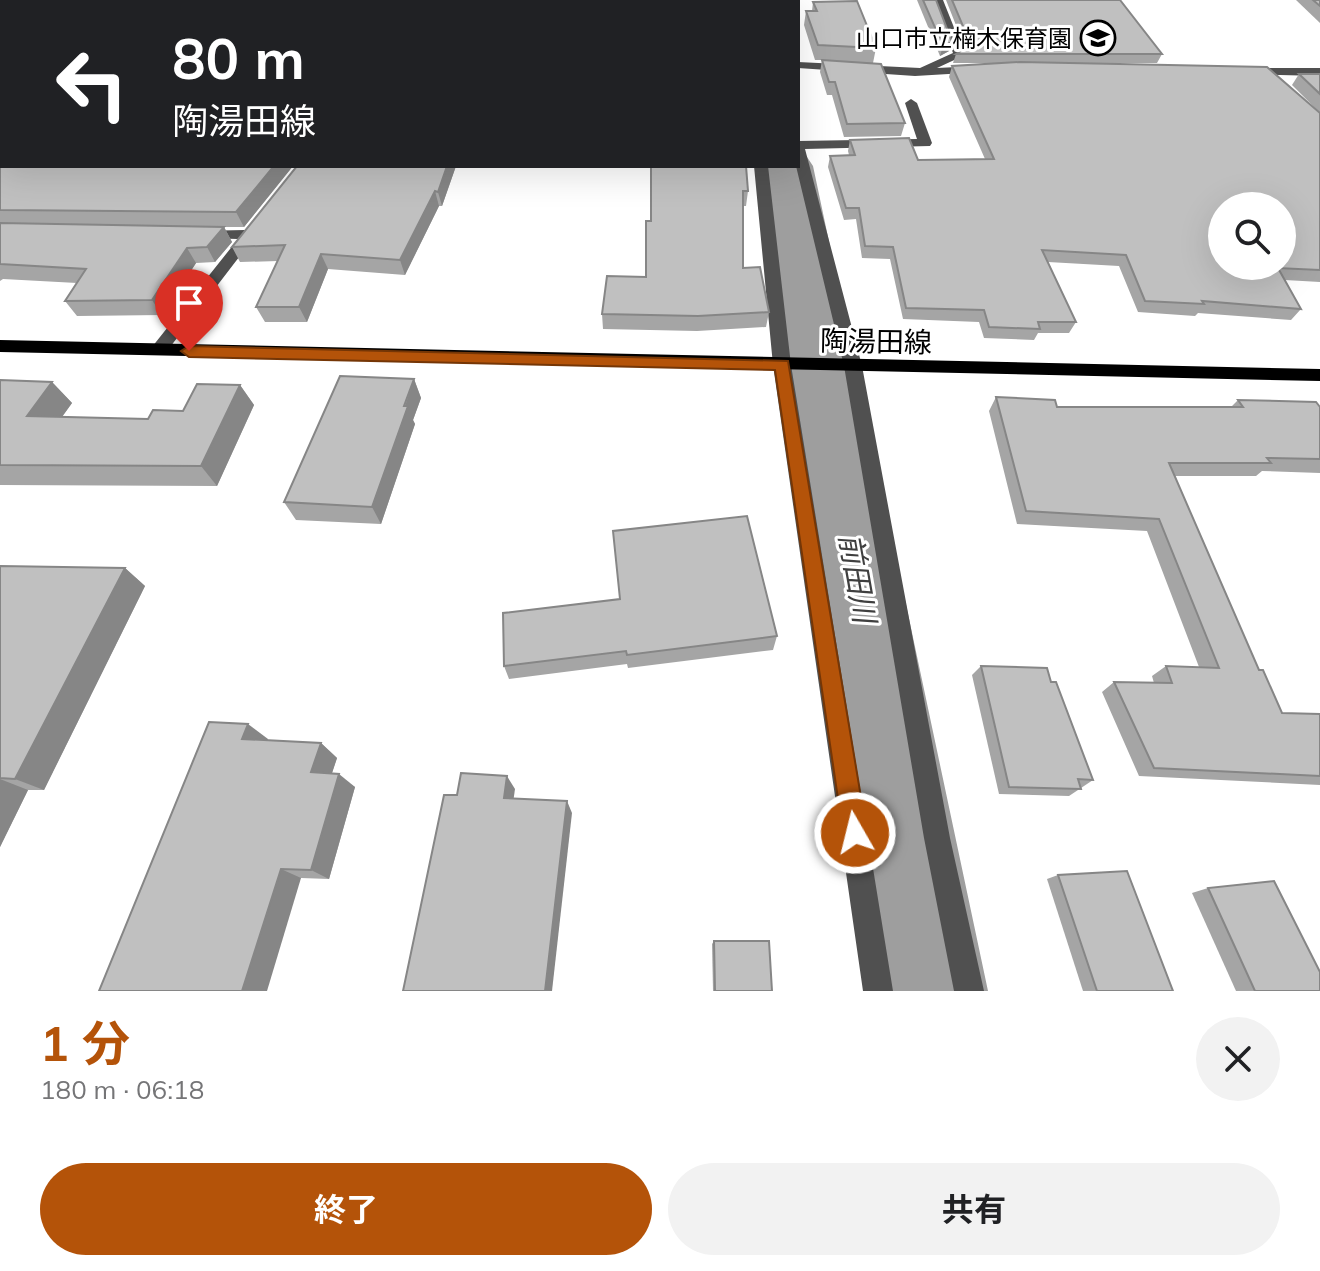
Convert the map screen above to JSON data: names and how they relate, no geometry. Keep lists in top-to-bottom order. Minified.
{"streets":{"main road":["陶湯田線"]},"water":["前田川"],"places":{"school or university":["山口市立楠木保育園"]},"page":{"turn":["80 m","陶湯田線"],"heading":["1 分","180 m · 06:18"],"buttons":["終了","共有"]}}
